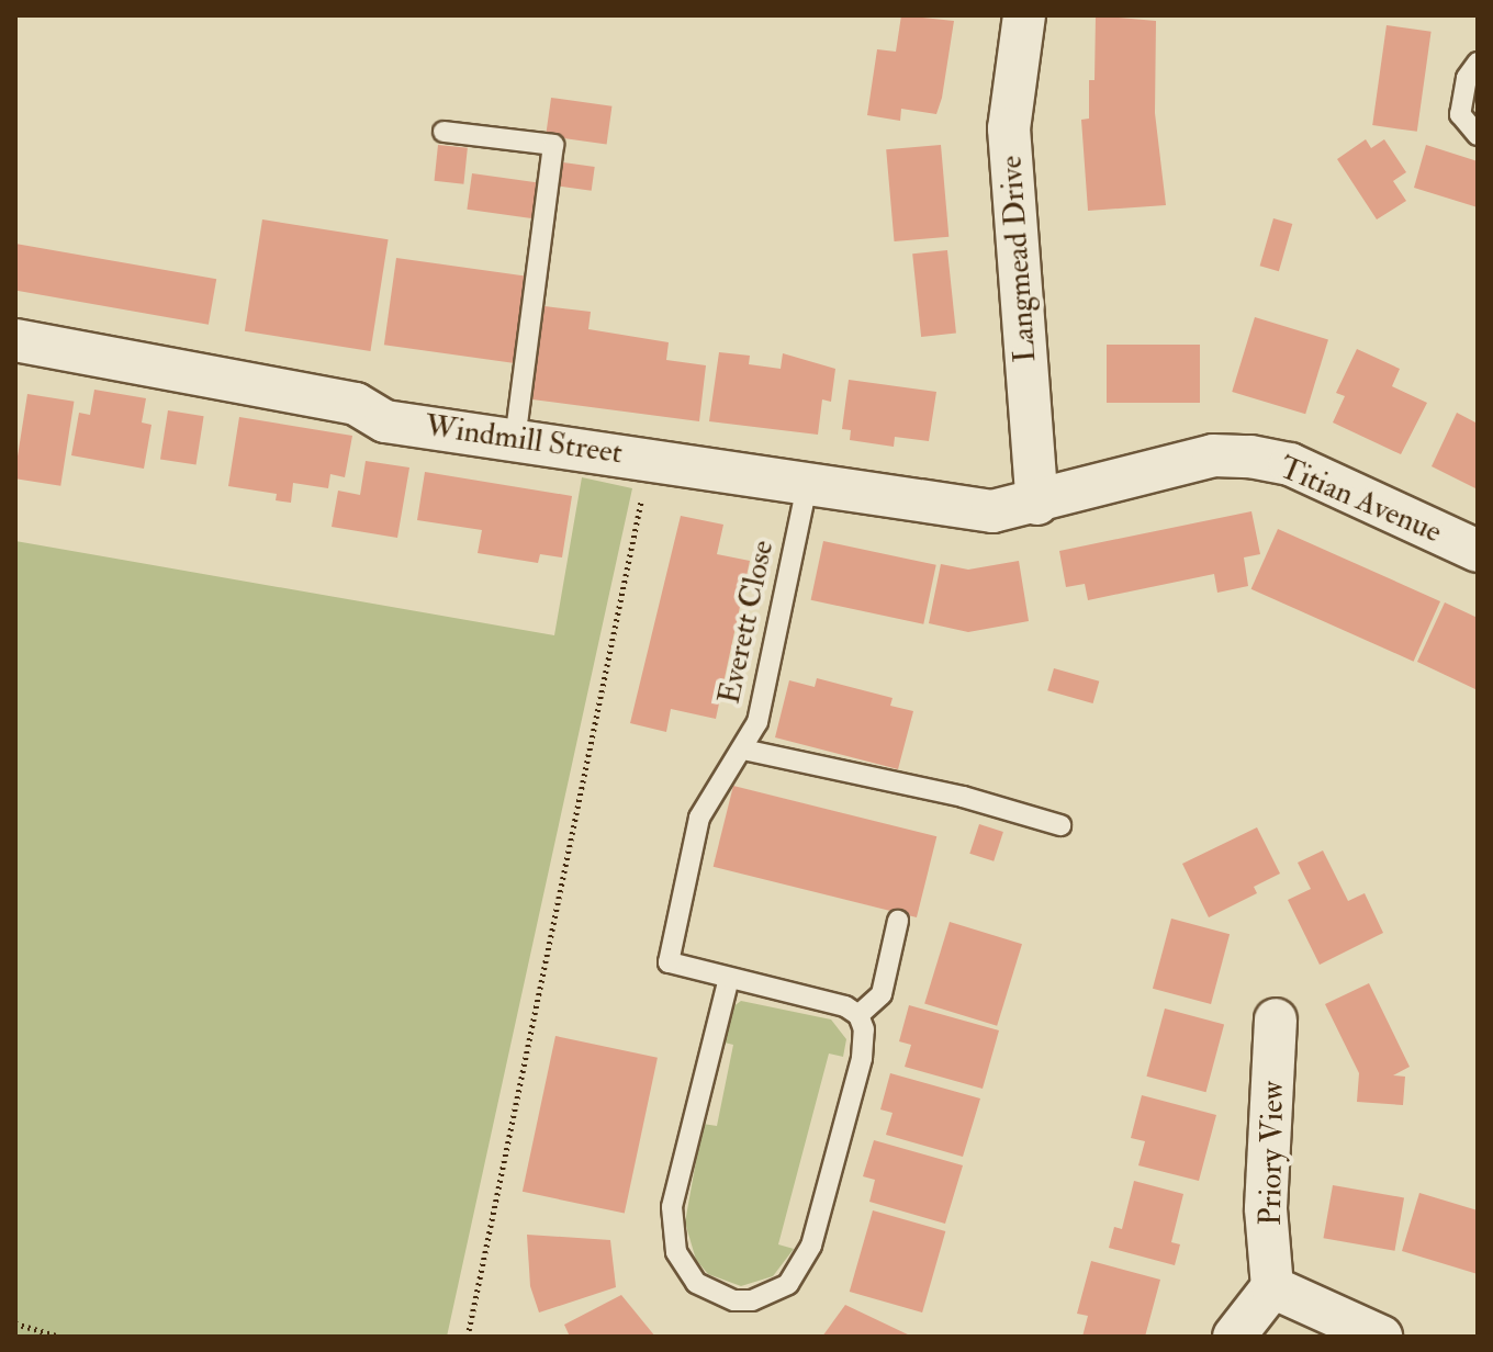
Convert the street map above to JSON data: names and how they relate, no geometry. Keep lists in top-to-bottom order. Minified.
{"streets":{"street":["Langmead Drive","Windmill Street","Titian Avenue","Priory View"],"lane":["Everett Close"]},"crossings":[["Langmead Drive","Windmill Street"],["Langmead Drive","Titian Avenue"],["Windmill Street","Titian Avenue"],["Windmill Street","Everett Close"]]}
